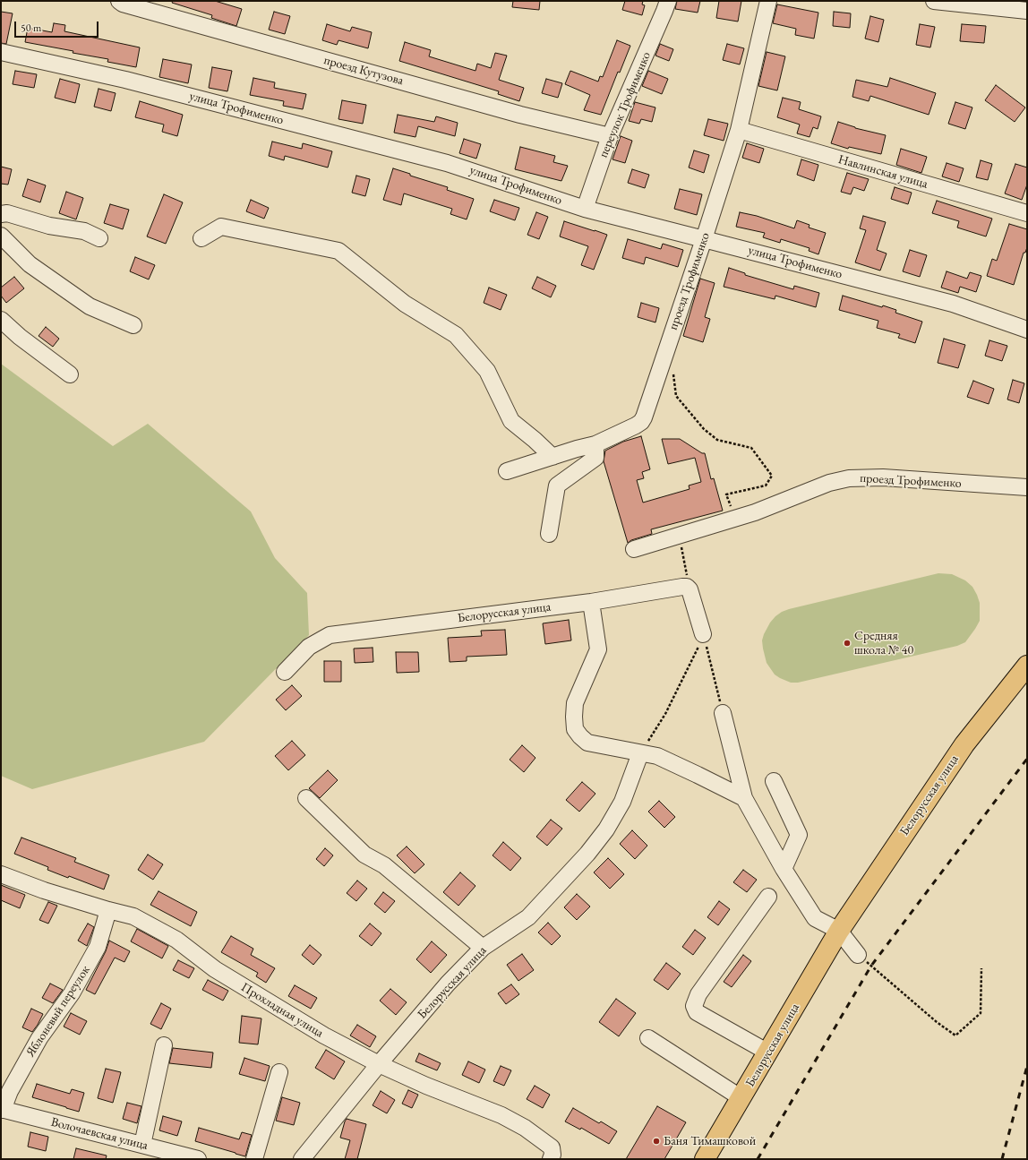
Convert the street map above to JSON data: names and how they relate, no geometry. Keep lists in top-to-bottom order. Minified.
{"streets":{"main road":["Белорусская улица"],"street":["проезд Кутузова","переулок Трофименко","улица Трофименко","Навлинская улица","проезд Трофименко","Прохладная улица","Яблоневый переулок","Волочаевская улица"]},"crossings":[["проезд Кутузова","переулок Трофименко"],["переулок Трофименко","улица Трофименко"],["улица Трофименко","проезд Трофименко"],["Навлинская улица","проезд Трофименко"],["Белорусская улица","Прохладная улица"],["Прохладная улица","Яблоневый переулок"],["Яблоневый переулок","Волочаевская улица"]],"places":["Средняя школа № 40","Баня Тимашковой"],"scale_bar":"50 m"}
